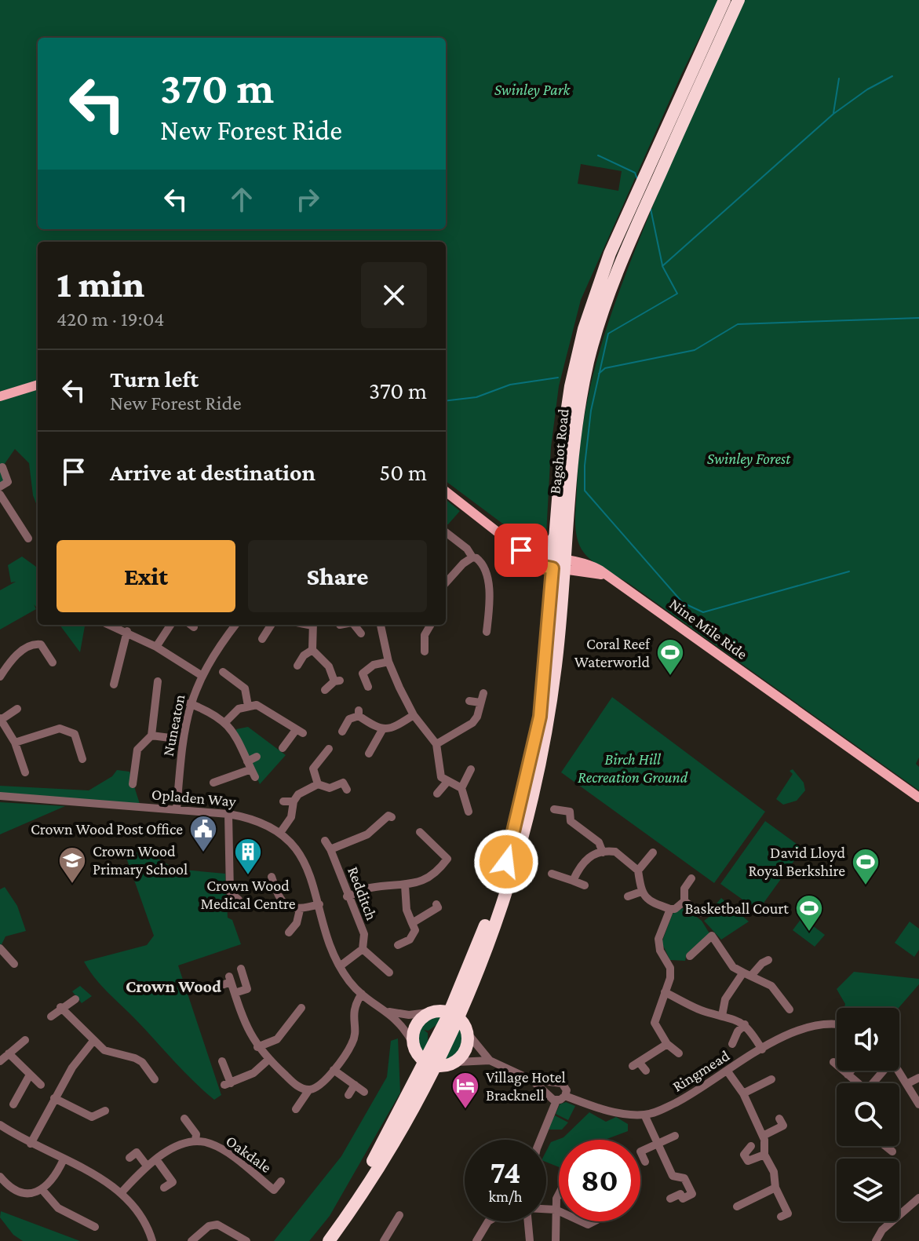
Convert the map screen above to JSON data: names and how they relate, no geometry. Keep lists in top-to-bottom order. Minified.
{"streets":{"highway":["Bagshot Road"],"main road":["Nine Mile Ride"],"street":["Nuneaton","Opladen Way","Redditch","Ringmead","Oakdale"]},"crossings":[["Bagshot Road","Nine Mile Ride"],["Nuneaton","Opladen Way"]],"districts":["Crown Wood"],"parks":["Swinley Park","Swinley Forest","Birch Hill Recreation Ground"],"places":{"sports":["Coral Reef Waterworld","David Lloyd Royal Berkshire","Basketball Court"],"public building":["Crown Wood Post Office"],"building":["Crown Wood Medical Centre"],"school or university":["Crown Wood Primary School"],"hotel":["Village Hotel Bracknell"]},"page":{"turn":["370 m","New Forest Ride"],"heading":["1 min","420 m · 19:04"],"list":[{"name":"Turn left","note":"New Forest Ride","value":"370 m"},{"name":"Arrive at destination","value":"50 m"}],"buttons":["Exit","Share"],"speed":"74 km/h","limit":"80"}}
